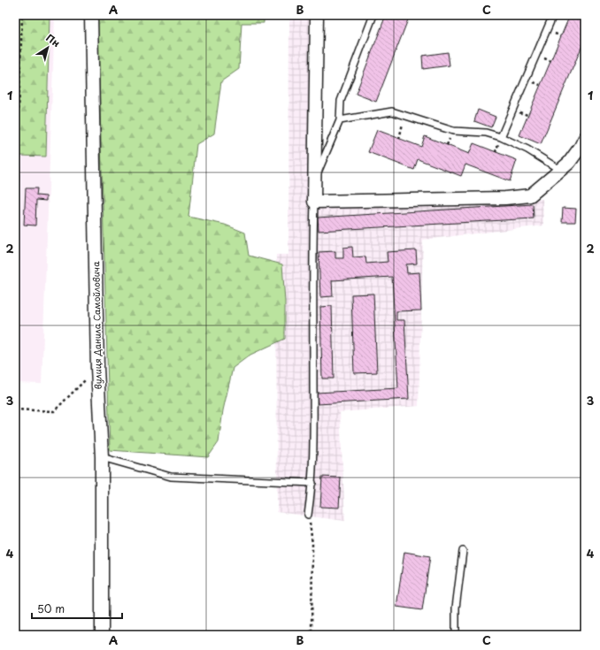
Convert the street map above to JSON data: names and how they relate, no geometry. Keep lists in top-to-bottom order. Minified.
{"streets":{"street":["вулиця Данила Самойловича"]},"scale_bar":"50 m","north":"top right","grid":{"columns":["A","B","C"],"rows":["1","2","3","4"]}}
